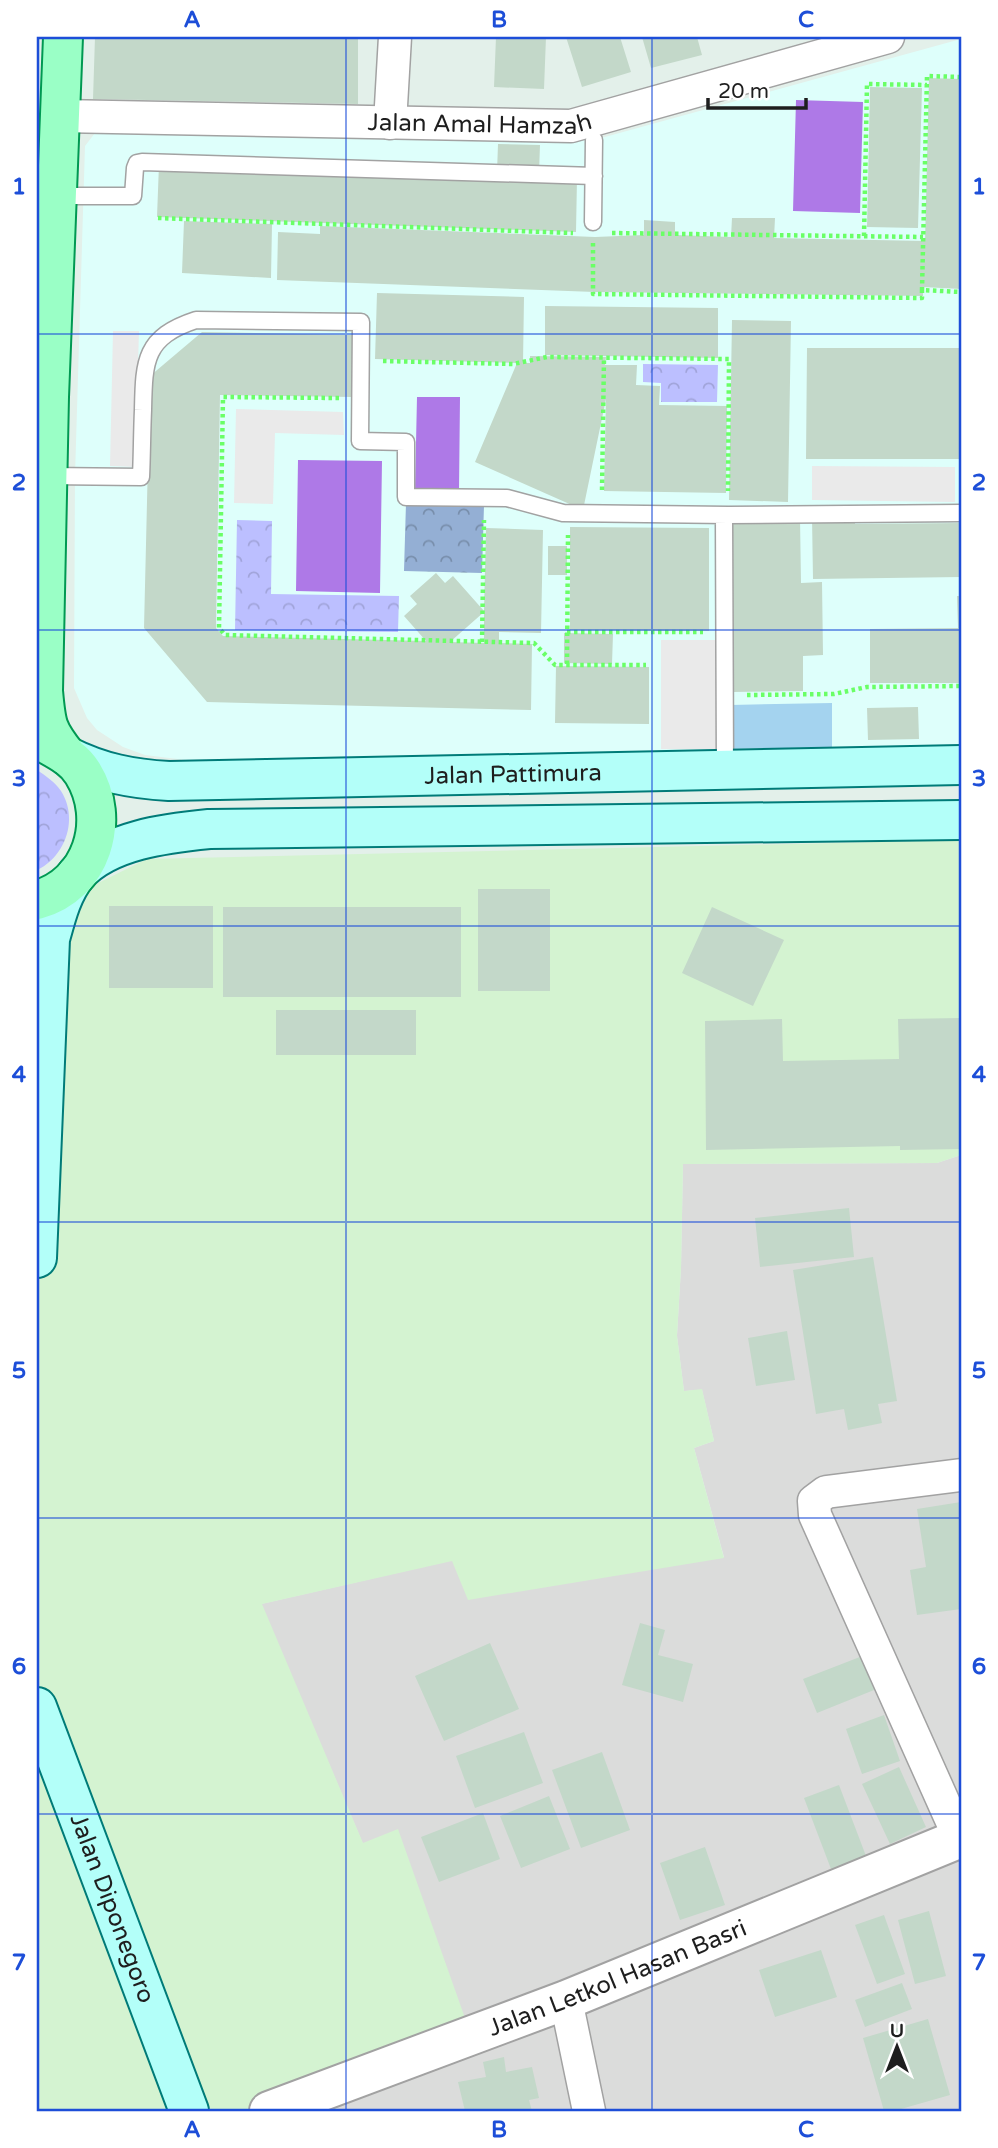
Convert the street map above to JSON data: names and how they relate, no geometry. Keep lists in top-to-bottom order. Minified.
{"streets":{"main road":["Jalan Pattimura","Jalan Diponegoro"],"street":["Jalan Amal Hamzah","Jalan Letkol Hasan Basri"]},"scale_bar":"20 m","north":"top","grid":{"columns":["A","B","C"],"rows":["1","2","3","4","5","6","7"]}}
